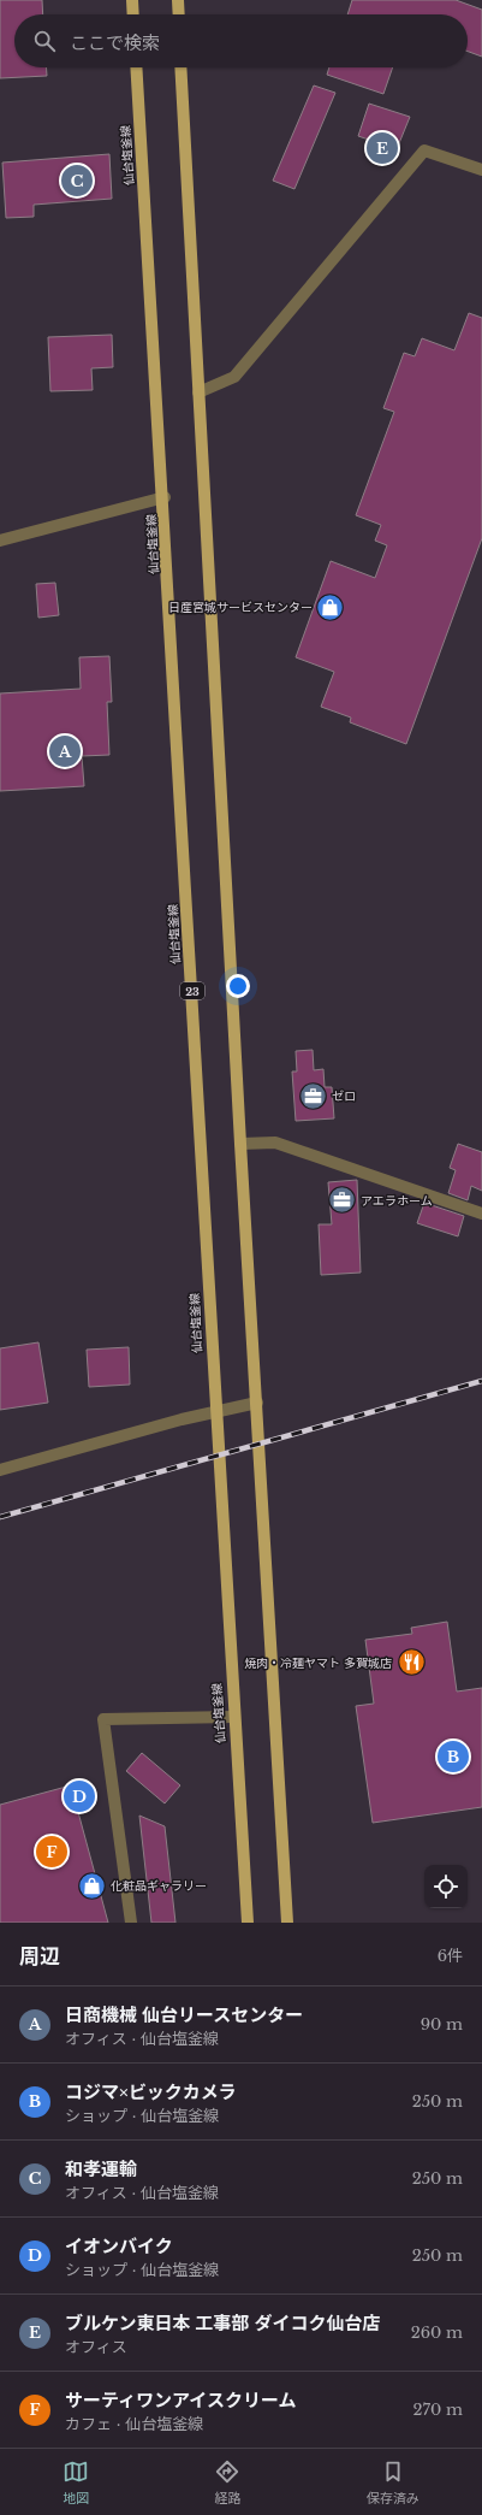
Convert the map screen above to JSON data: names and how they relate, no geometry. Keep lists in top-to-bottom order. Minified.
{"streets":{"main road":["仙台塩釜線","23"]},"places":{"shop":["日産宮城サービスセンター","化粧品ギャラリー"],"office":["ゼロ","アエラホーム"],"restaurant":["焼肉・冷麺ヤマト 多賀城店"]},"page":{"search":"ここで検索","pins":["E","C","A","B","D","F"],"heading":["周辺","6件"],"list":[{"mark":"A","name":"日商機械 仙台リースセンター","note":"オフィス · 仙台塩釜線","value":"90 m"},{"mark":"B","name":"コジマ×ビックカメラ","note":"ショップ · 仙台塩釜線","value":"250 m"},{"mark":"C","name":"和孝運輸","note":"オフィス · 仙台塩釜線","value":"250 m"},{"mark":"D","name":"イオンバイク","note":"ショップ · 仙台塩釜線","value":"250 m"},{"mark":"E","name":"ブルケン東日本 工事部 ダイコク仙台店","note":"オフィス","value":"260 m"},{"mark":"F","name":"サーティワンアイスクリーム","note":"カフェ · 仙台塩釜線","value":"270 m"}],"nav":["地図","経路","保存済み"]}}
